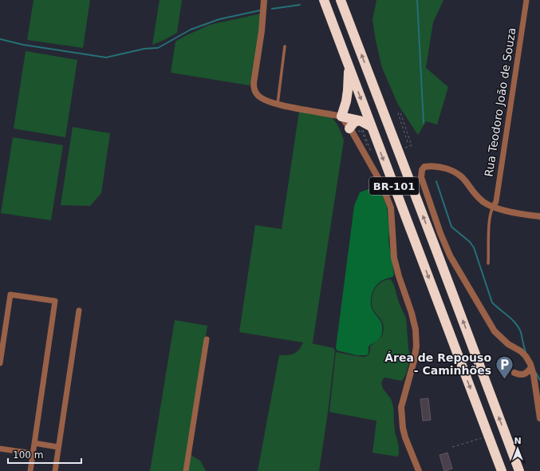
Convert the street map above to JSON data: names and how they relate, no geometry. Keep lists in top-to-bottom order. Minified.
{"streets":{"highway":["BR-101"],"street":["Rua Teodoro João de Souza"]},"places":{"parking":["Área de Repouso - Caminhões"]},"scale_bar":"100 m","north":"top"}
